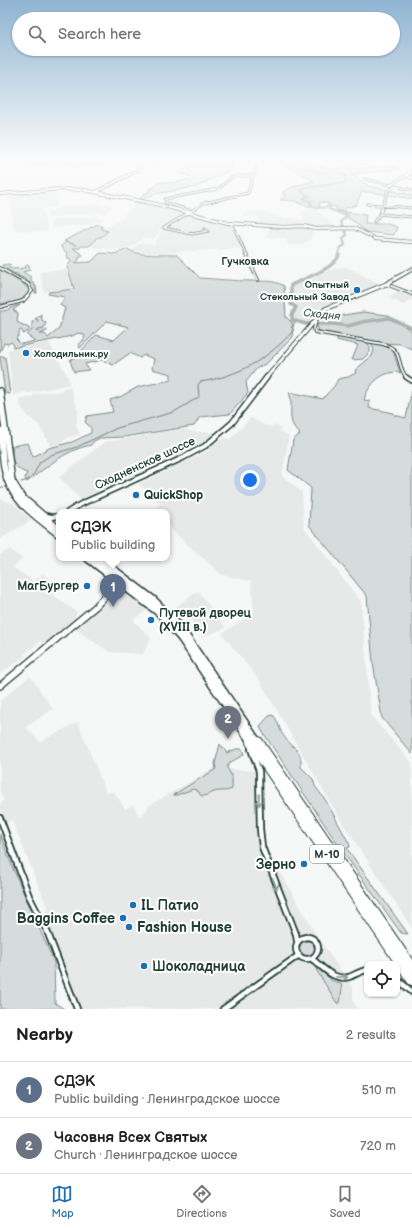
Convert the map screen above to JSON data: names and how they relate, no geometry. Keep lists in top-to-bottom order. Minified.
{"streets":{"highway":["М-10"],"street":["Сходненское шоссе"]},"districts":["Гучковка"],"water":["Сходня"],"places":["Опытный Стекольный Завод","Холодильник.ру","QuickShop","МагБургер","Путевой дворец (XVIII в.)","Зерно","IL Патио","Baggins Coffee","Fashion House","Шоколадница"],"page":{"search":"Search here","popup":["СДЭК","Public building"],"pins":["1","2"],"heading":["Nearby","2 results"],"list":[{"mark":"1","name":"СДЭК","note":"Public building · Ленинградское шоссе","value":"510 m"},{"mark":"2","name":"Часовня Всех Святых","note":"Church · Ленинградское шоссе","value":"720 m"}],"nav":["Map","Directions","Saved"]}}
